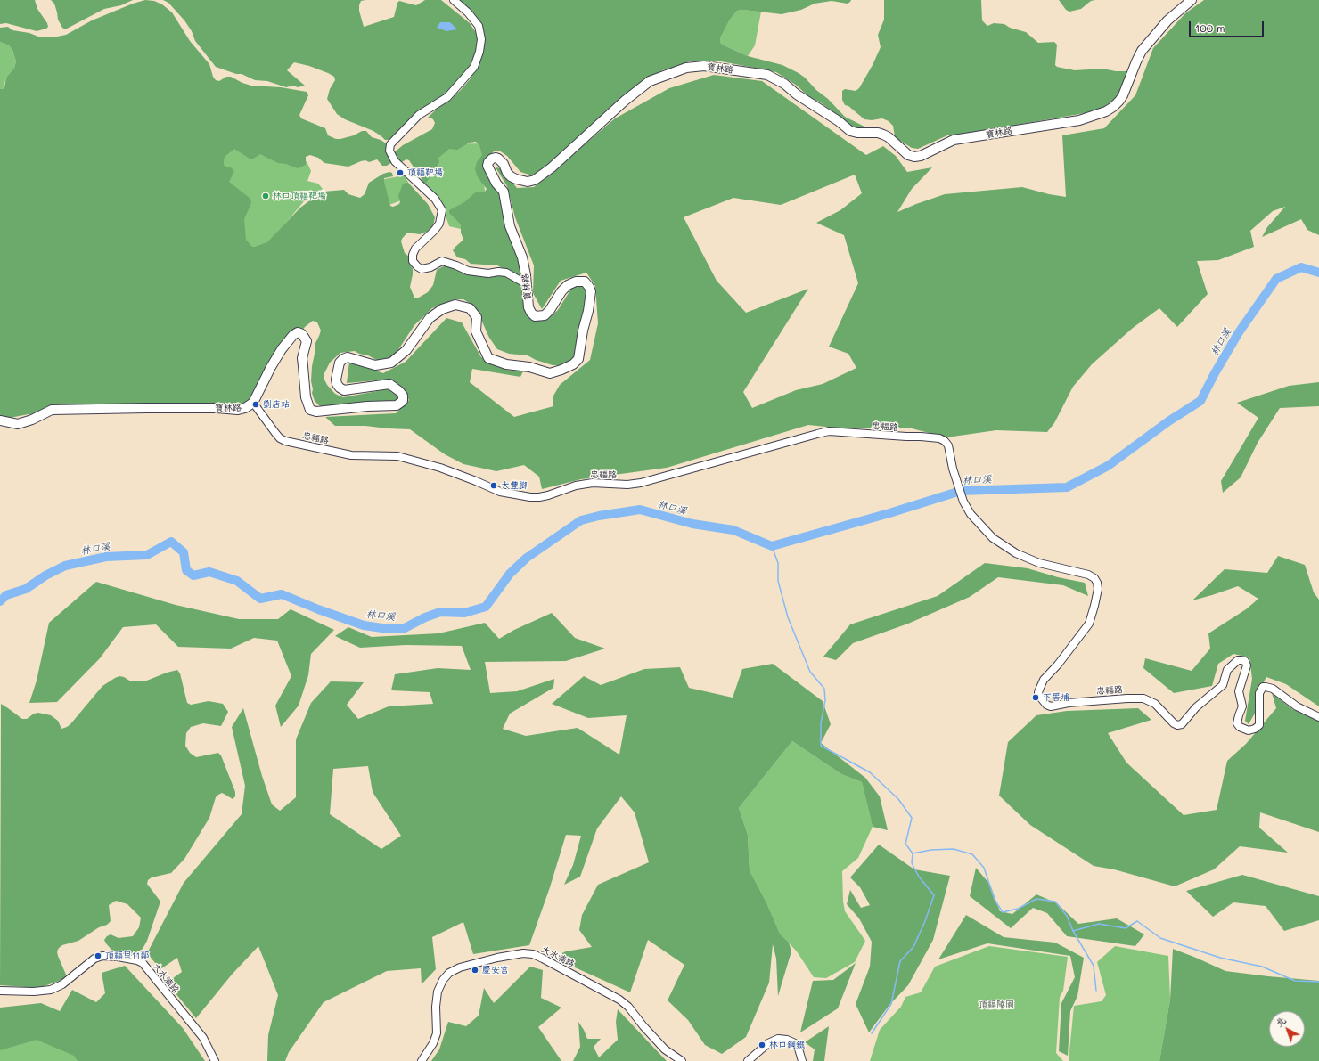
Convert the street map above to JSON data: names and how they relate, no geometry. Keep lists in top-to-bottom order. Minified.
{"streets":{"main road":["寶林路"],"street":["忠福路","大水湳路"]},"crossings":[["寶林路","忠福路"]],"water":["林口溪"],"parks":["頂福陵園"],"places":["頂福靶場","林口頂福靶場","劉店站","大豐腳","下罟埔","頂福里11鄰","慶安宮","林口鋼鐵"],"scale_bar":"100 m","north":"top left"}
